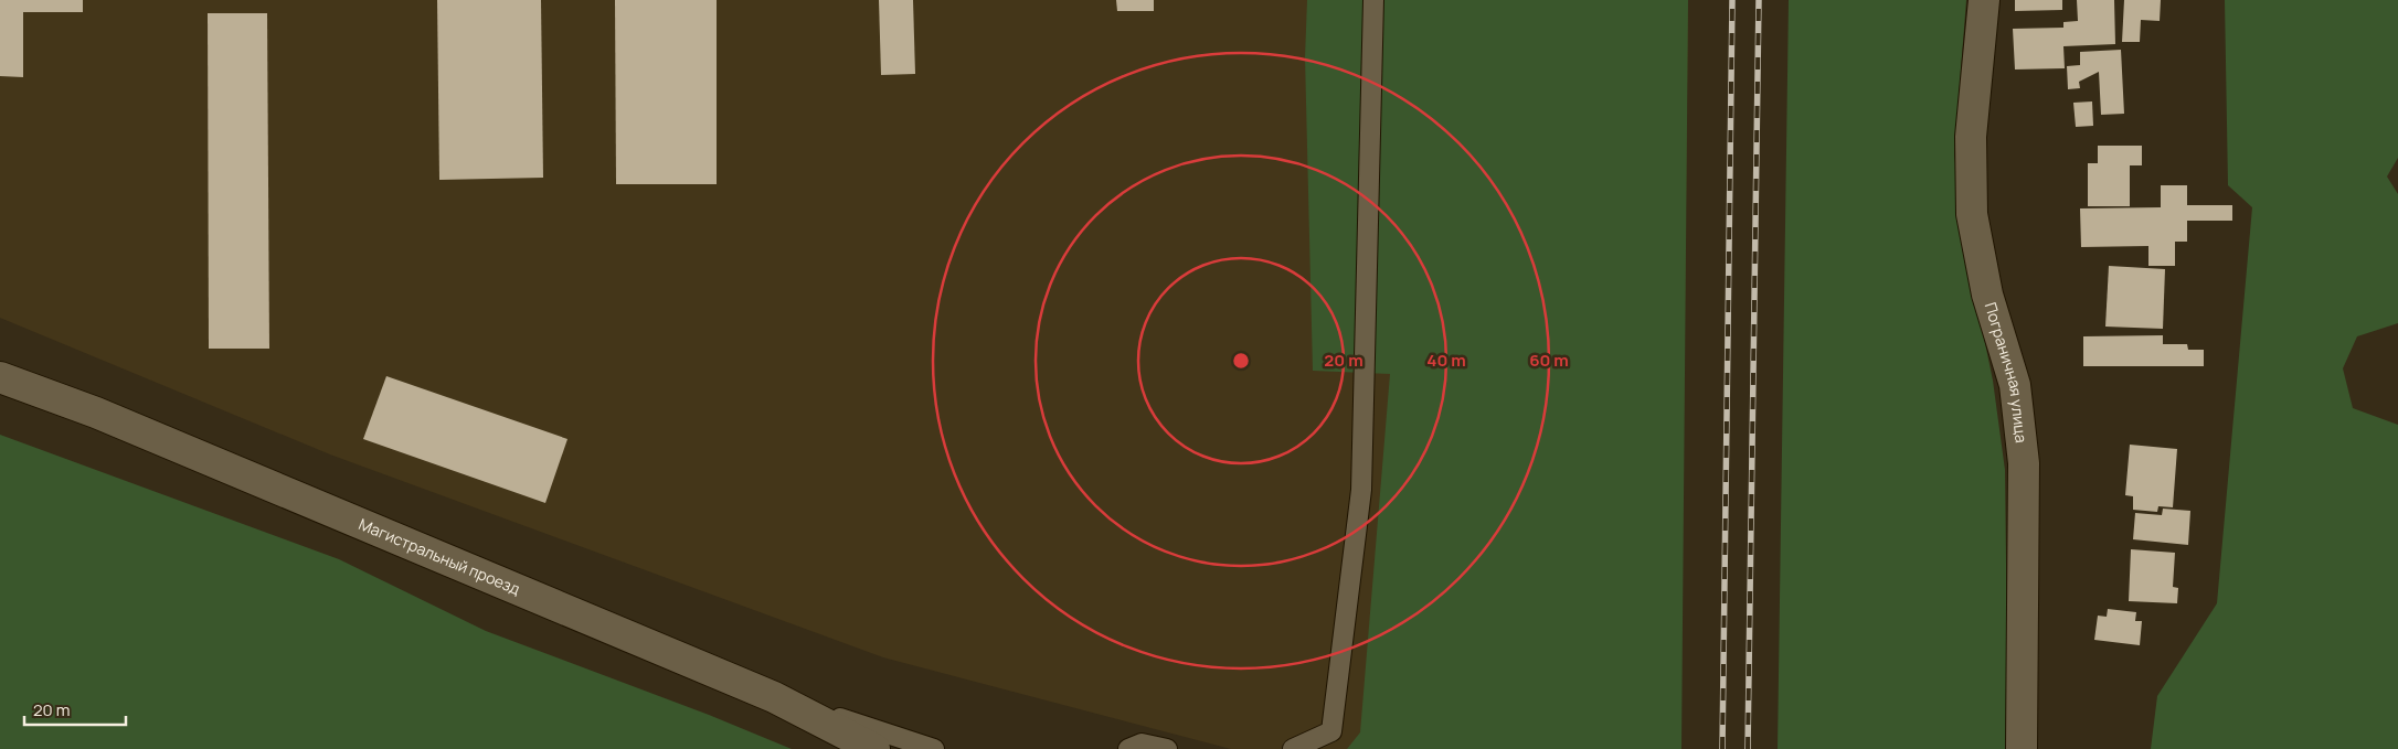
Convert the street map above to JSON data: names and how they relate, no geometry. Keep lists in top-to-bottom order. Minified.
{"streets":{"main road":["Пограничная улица","Магистральный проезд"]},"scale_bar":"20 m","rings":["20 m","40 m","60 m"]}
